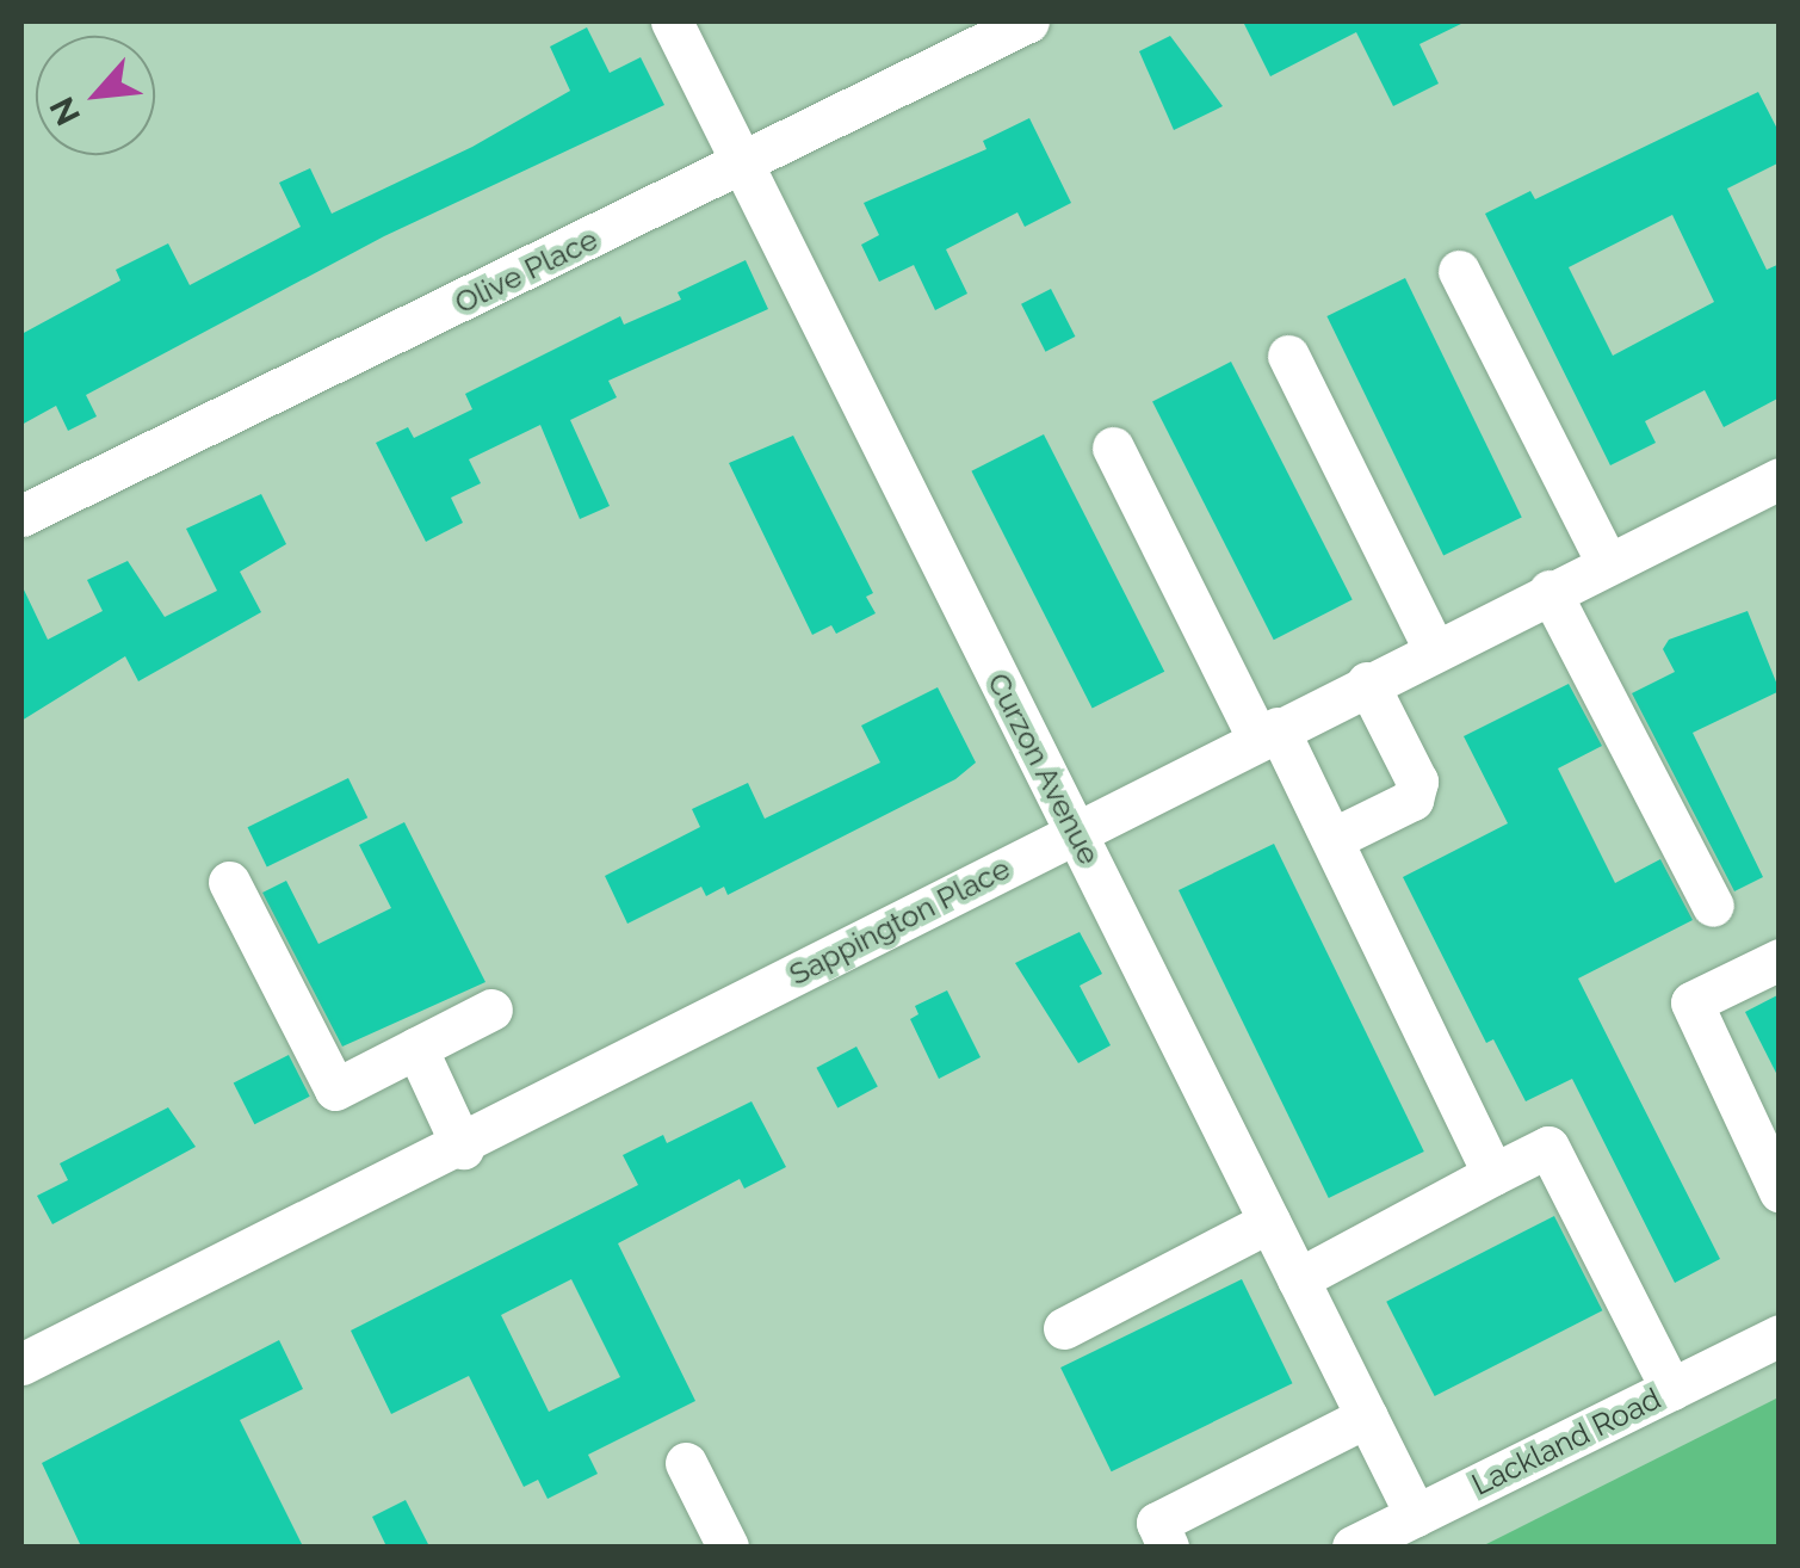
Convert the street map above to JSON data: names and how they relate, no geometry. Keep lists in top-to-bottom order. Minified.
{"streets":{"street":["Olive Place","Curzon Avenue","Sappington Place","Lackland Road"]},"crossings":[["Olive Place","Curzon Avenue"],["Curzon Avenue","Sappington Place"],["Curzon Avenue","Lackland Road"]],"north":"bottom left"}
